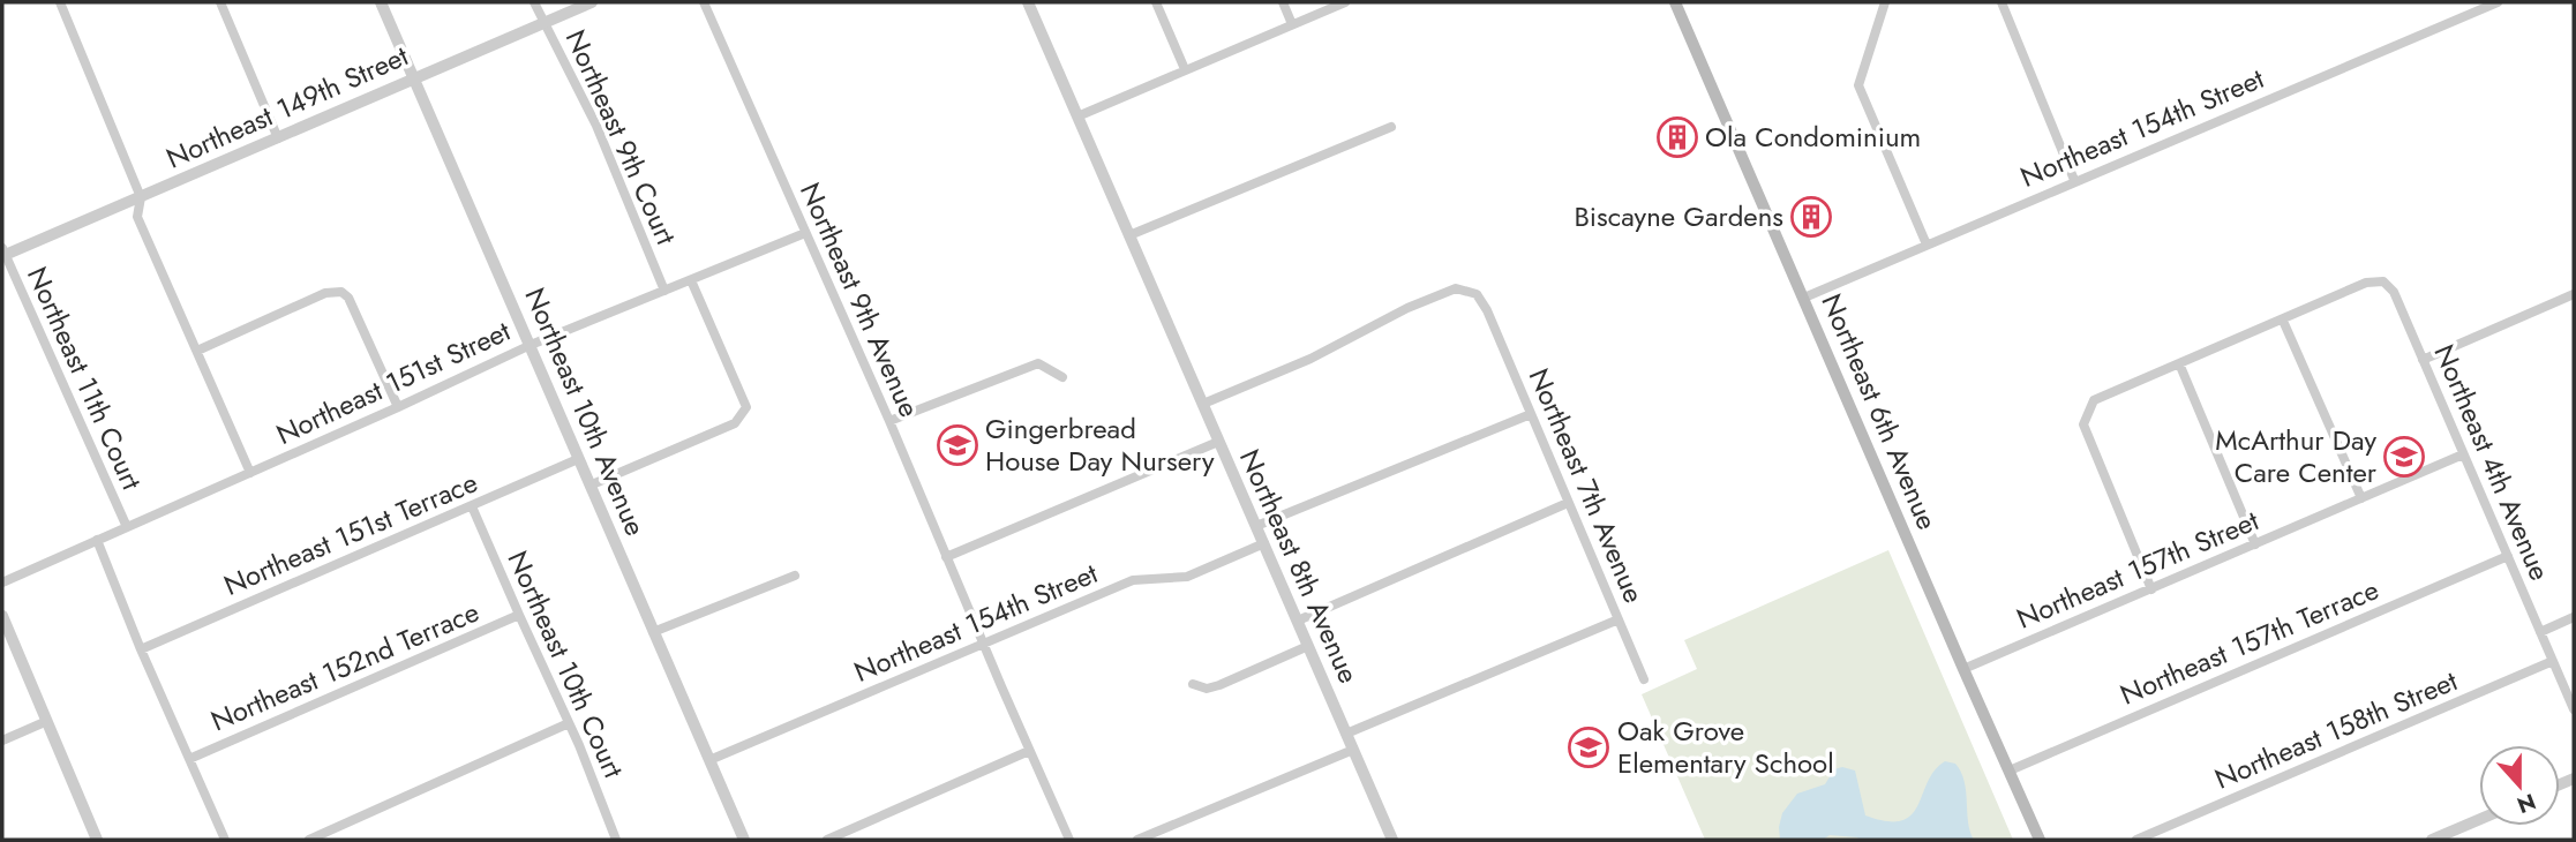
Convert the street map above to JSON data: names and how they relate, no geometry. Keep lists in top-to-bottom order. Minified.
{"streets":{"main road":["Northeast 6th Avenue"],"street":["Northeast 149th Street","Northeast 154th Street","Northeast 9th Court","Northeast 9th Avenue","Northeast 11th Court","Northeast 151st Street","Northeast 10th Avenue","Northeast 4th Avenue","Northeast 7th Avenue","Northeast 151st Terrace","Northeast 8th Avenue","Northeast 157th Street","Northeast 157th Terrace","Northeast 10th Court","Northeast 152nd Terrace","Northeast 158th Street"]},"crossings":[["Northeast 149th Street","Northeast 9th Court"],["Northeast 149th Street","Northeast 11th Court"],["Northeast 149th Street","Northeast 10th Avenue"],["Northeast 154th Street","Northeast 9th Avenue"],["Northeast 154th Street","Northeast 10th Avenue"],["Northeast 154th Street","Northeast 6th Avenue"],["Northeast 154th Street","Northeast 8th Avenue"],["Northeast 9th Court","Northeast 151st Street"],["Northeast 9th Avenue","Northeast 151st Street"],["Northeast 11th Court","Northeast 151st Street"],["Northeast 151st Street","Northeast 10th Avenue"],["Northeast 10th Avenue","Northeast 151st Terrace"],["Northeast 6th Avenue","Northeast 157th Street"],["Northeast 6th Avenue","Northeast 157th Terrace"],["Northeast 4th Avenue","Northeast 157th Street"],["Northeast 4th Avenue","Northeast 157th Terrace"],["Northeast 4th Avenue","Northeast 158th Street"],["Northeast 7th Avenue","Northeast 8th Avenue"],["Northeast 151st Terrace","Northeast 10th Court"],["Northeast 10th Court","Northeast 152nd Terrace"]],"places":{"building":["Ola Condominium","Biscayne Gardens"],"school or university":["Gingerbread House Day Nursery","McArthur Day Care Center","Oak Grove Elementary School"]},"north":"bottom"}
